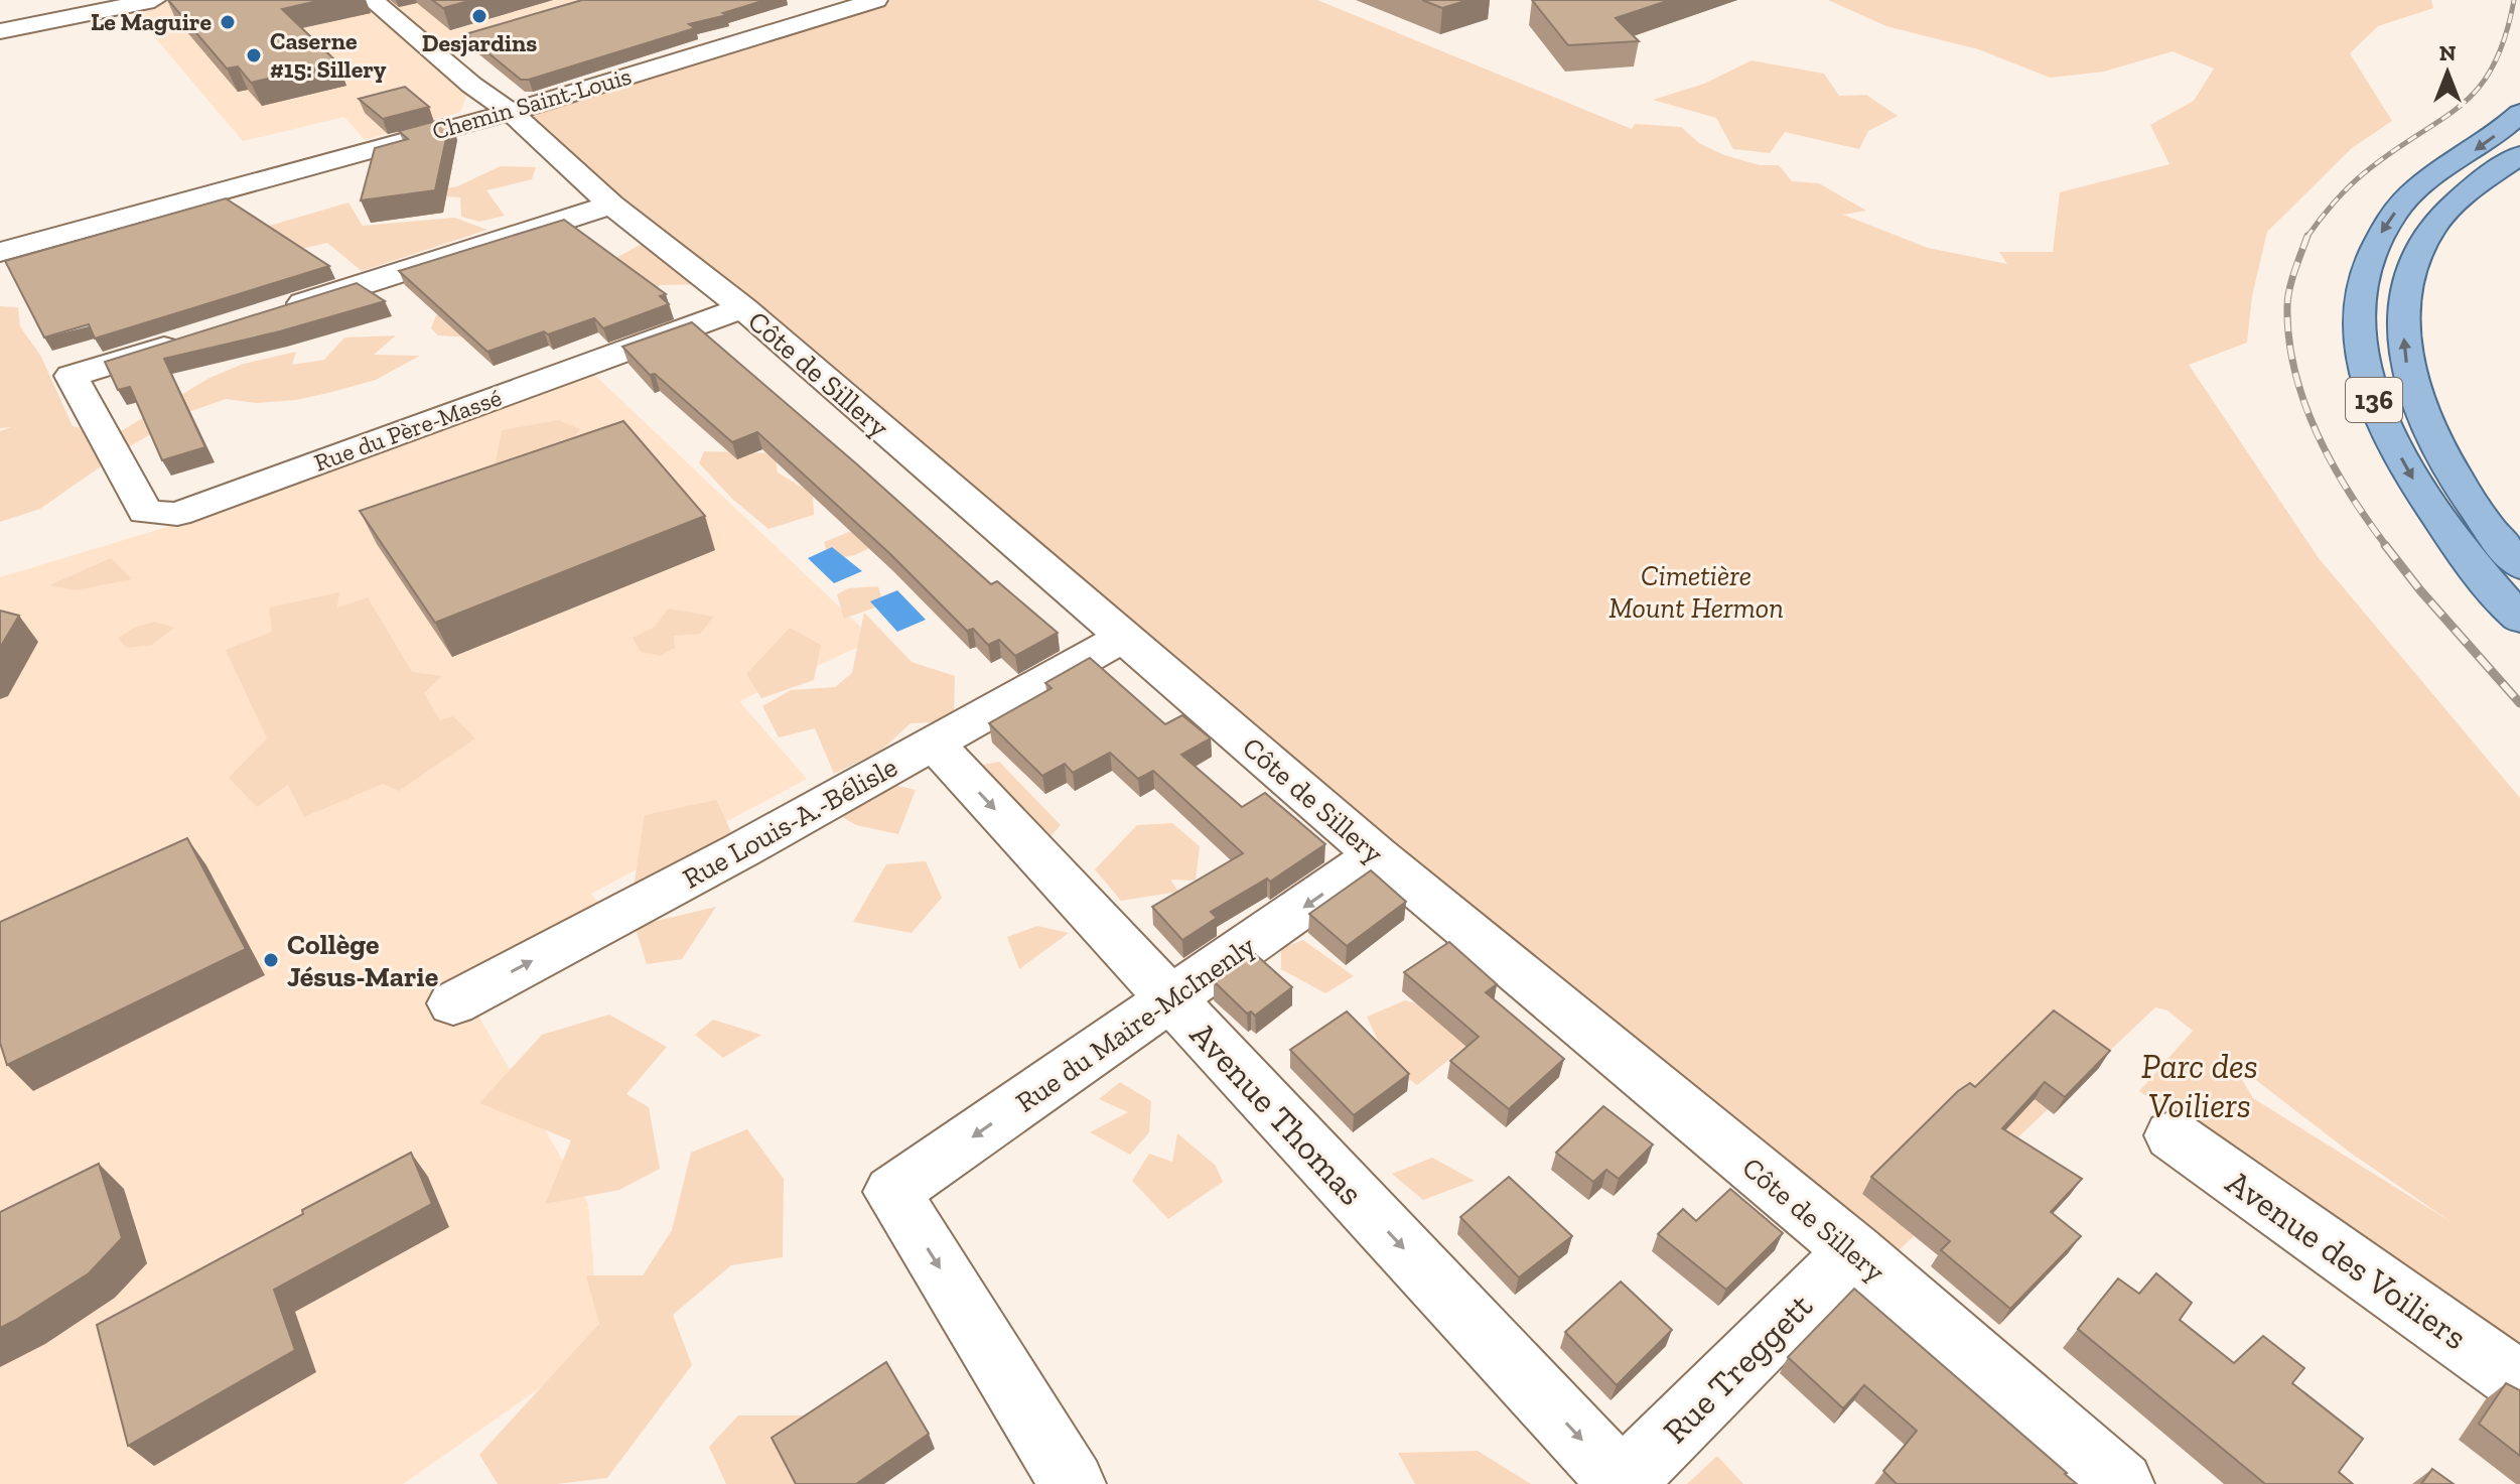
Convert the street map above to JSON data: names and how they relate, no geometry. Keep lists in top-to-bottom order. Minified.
{"streets":{"main road":["136"],"street":["Chemin Saint-Louis","Côte de Sillery","Rue du Père-Massé","Rue Louis-A.-Bélisle","Rue du Maire-McInenly","Avenue Thomas","Avenue des Voiliers","Rue Treggett"]},"crossings":[["Chemin Saint-Louis","Côte de Sillery"],["Côte de Sillery","Rue du Père-Massé"],["Côte de Sillery","Rue Louis-A.-Bélisle"],["Côte de Sillery","Rue du Maire-McInenly"],["Côte de Sillery","Rue Treggett"],["Rue Louis-A.-Bélisle","Avenue Thomas"],["Rue du Maire-McInenly","Avenue Thomas"],["Avenue Thomas","Rue Treggett"]],"one_way":["Rue Louis-A.-Bélisle","Avenue Thomas"],"parks":["Cimetière Mount Hermon","Parc des Voiliers"],"places":["Desjardins","Le Maguire","Caserne #15: Sillery","Collège Jésus-Marie"],"north":"top"}
